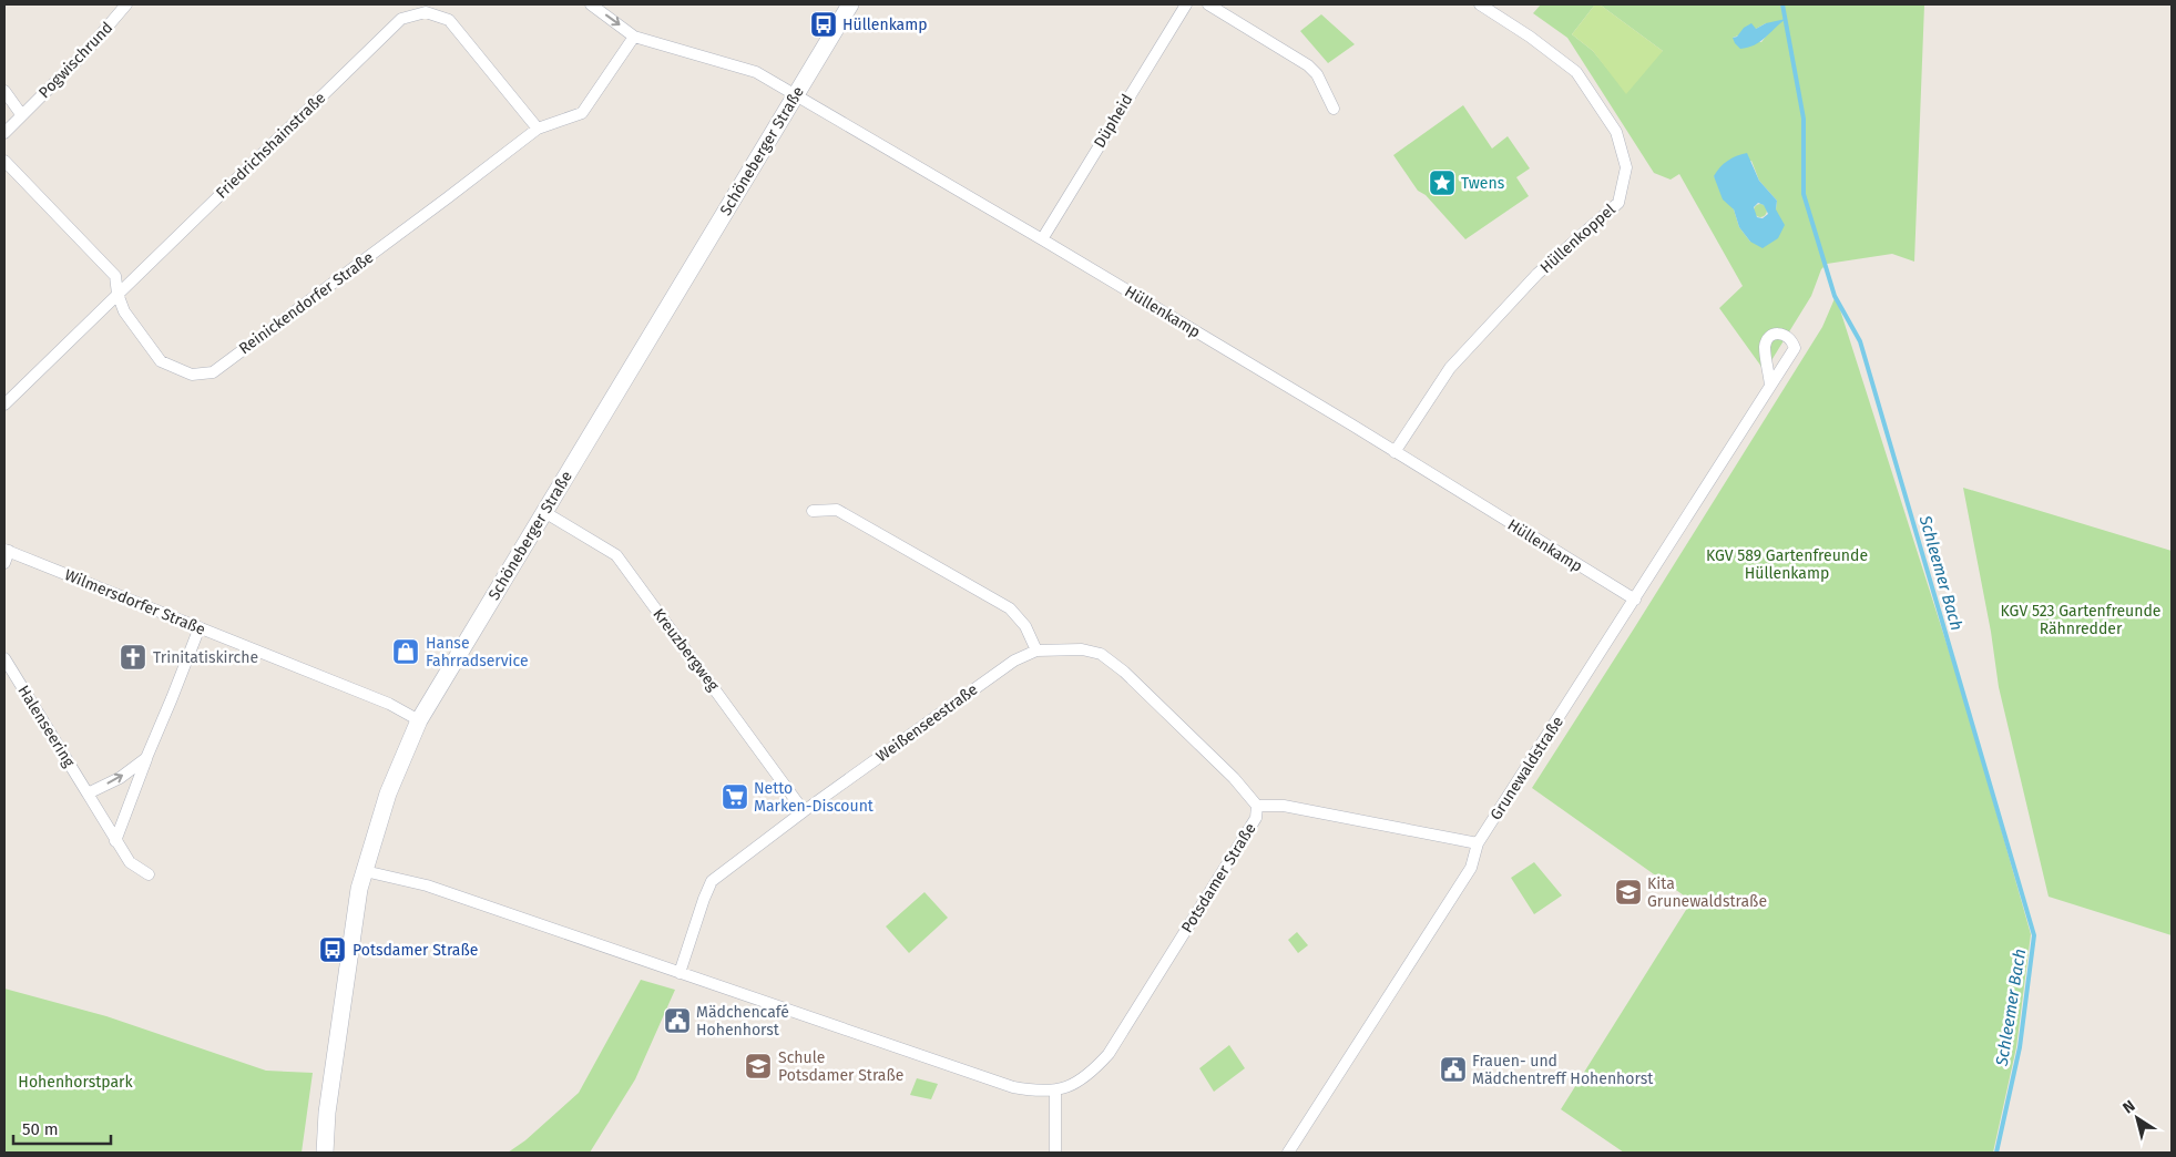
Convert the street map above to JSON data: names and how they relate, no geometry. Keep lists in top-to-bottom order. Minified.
{"streets":{"street":["Pogwischrund","Düpheid","Friedrichshainstraße","Schöneberger Straße","Hüllenkoppel","Reinickendorfer Straße","Hüllenkamp","Wilmersdorfer Straße","Kreuzbergweg","Weißenseestraße","Halenseering","Grunewaldstraße","Potsdamer Straße"]},"crossings":[["Düpheid","Hüllenkamp"],["Friedrichshainstraße","Reinickendorfer Straße"],["Schöneberger Straße","Hüllenkamp"],["Schöneberger Straße","Wilmersdorfer Straße"],["Schöneberger Straße","Kreuzbergweg"],["Schöneberger Straße","Potsdamer Straße"],["Hüllenkoppel","Hüllenkamp"],["Reinickendorfer Straße","Hüllenkamp"],["Hüllenkamp","Grunewaldstraße"],["Kreuzbergweg","Weißenseestraße"],["Weißenseestraße","Potsdamer Straße"],["Grunewaldstraße","Potsdamer Straße"]],"water":["Schleemer Bach"],"parks":["KGV 589 Gartenfreunde Hüllenkamp","KGV 523 Gartenfreunde Rähnredder","Hohenhorstpark"],"places":{"bus stop":["Hüllenkamp","Potsdamer Straße"],"place":["Twens"],"shop":["Hanse Fahrradservice"],"church":["Trinitatiskirche"],"supermarket":["Netto Marken-Discount"],"school or university":["Kita Grunewaldstraße","Schule Potsdamer Straße"],"public building":["Mädchencafé Hohenhorst","Frauen- und Mädchentreff Hohenhorst"]},"scale_bar":"50 m","north":"top left"}
